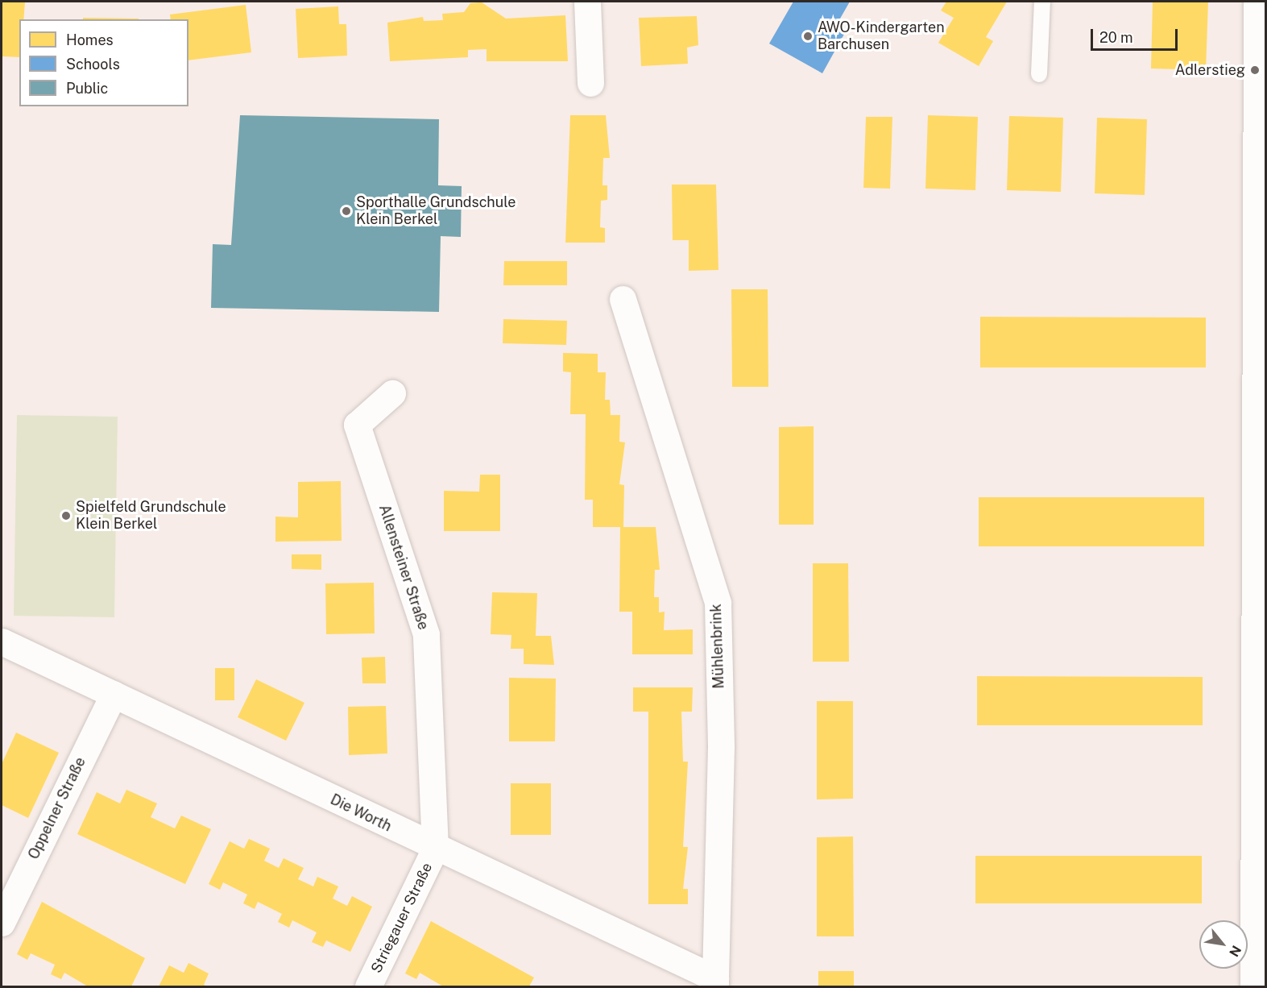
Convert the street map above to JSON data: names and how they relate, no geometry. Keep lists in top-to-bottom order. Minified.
{"streets":{"street":["Allensteiner Straße","Mühlenbrink","Oppelner Straße","Die Worth","Striegauer Straße"]},"crossings":[["Allensteiner Straße","Die Worth"],["Allensteiner Straße","Striegauer Straße"],["Mühlenbrink","Die Worth"],["Oppelner Straße","Die Worth"],["Die Worth","Striegauer Straße"]],"places":["AWO-Kindergarten Barchusen","Adlerstieg","Sporthalle Grundschule Klein Berkel","Spielfeld Grundschule Klein Berkel"],"legend":["Homes","Schools","Public"],"scale_bar":"20 m","north":"bottom right"}
